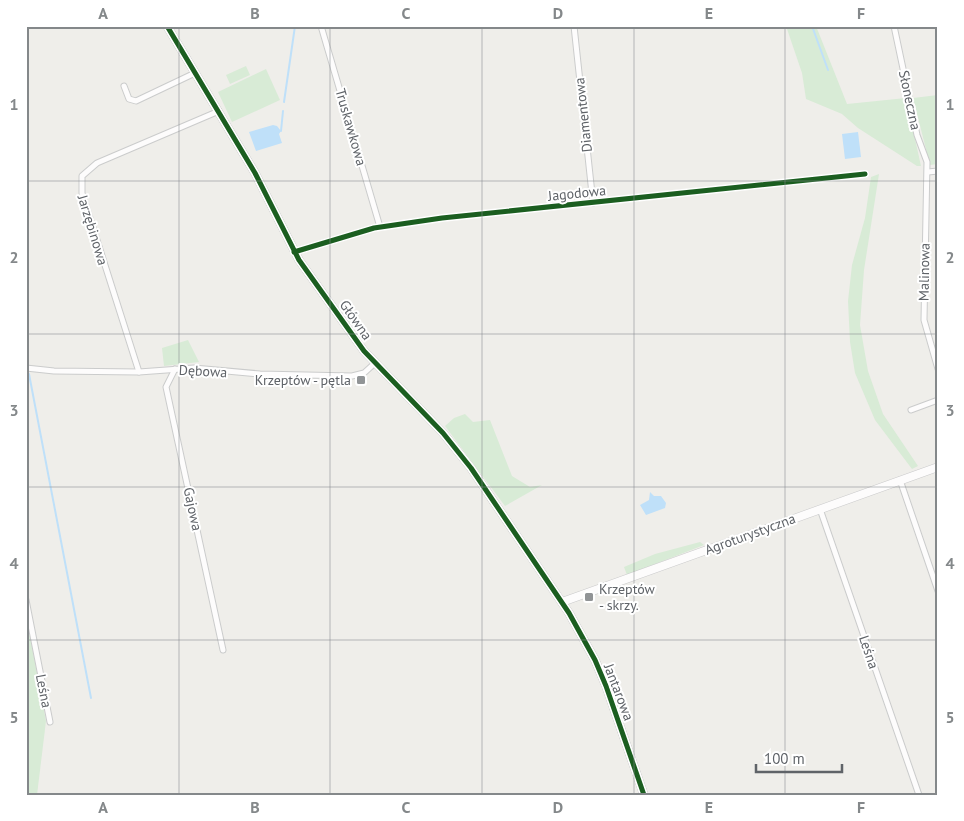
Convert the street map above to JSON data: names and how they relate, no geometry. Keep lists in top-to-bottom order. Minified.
{"streets":{"street":["Słoneczna","Diamentowa","Truskawkowa","Jagodowa","Jarzębinowa","Malinowa","Główna","Dębowa","Gajowa","Agroturystyczna","Leśna","Jantarowa"]},"crossings":[["Słoneczna","Malinowa"],["Diamentowa","Jagodowa"],["Truskawkowa","Jagodowa"],["Jagodowa","Główna"],["Jarzębinowa","Główna"],["Jarzębinowa","Dębowa"],["Główna","Dębowa"],["Główna","Agroturystyczna"],["Główna","Jantarowa"],["Dębowa","Gajowa"],["Agroturystyczna","Leśna"],["Agroturystyczna","Jantarowa"]],"places":{"transit":["Krzeptów - pętla","Krzeptów - skrzy."]},"scale_bar":"100 m","grid":{"columns":["A","B","C","D","E","F"],"rows":["1","2","3","4","5"]}}
